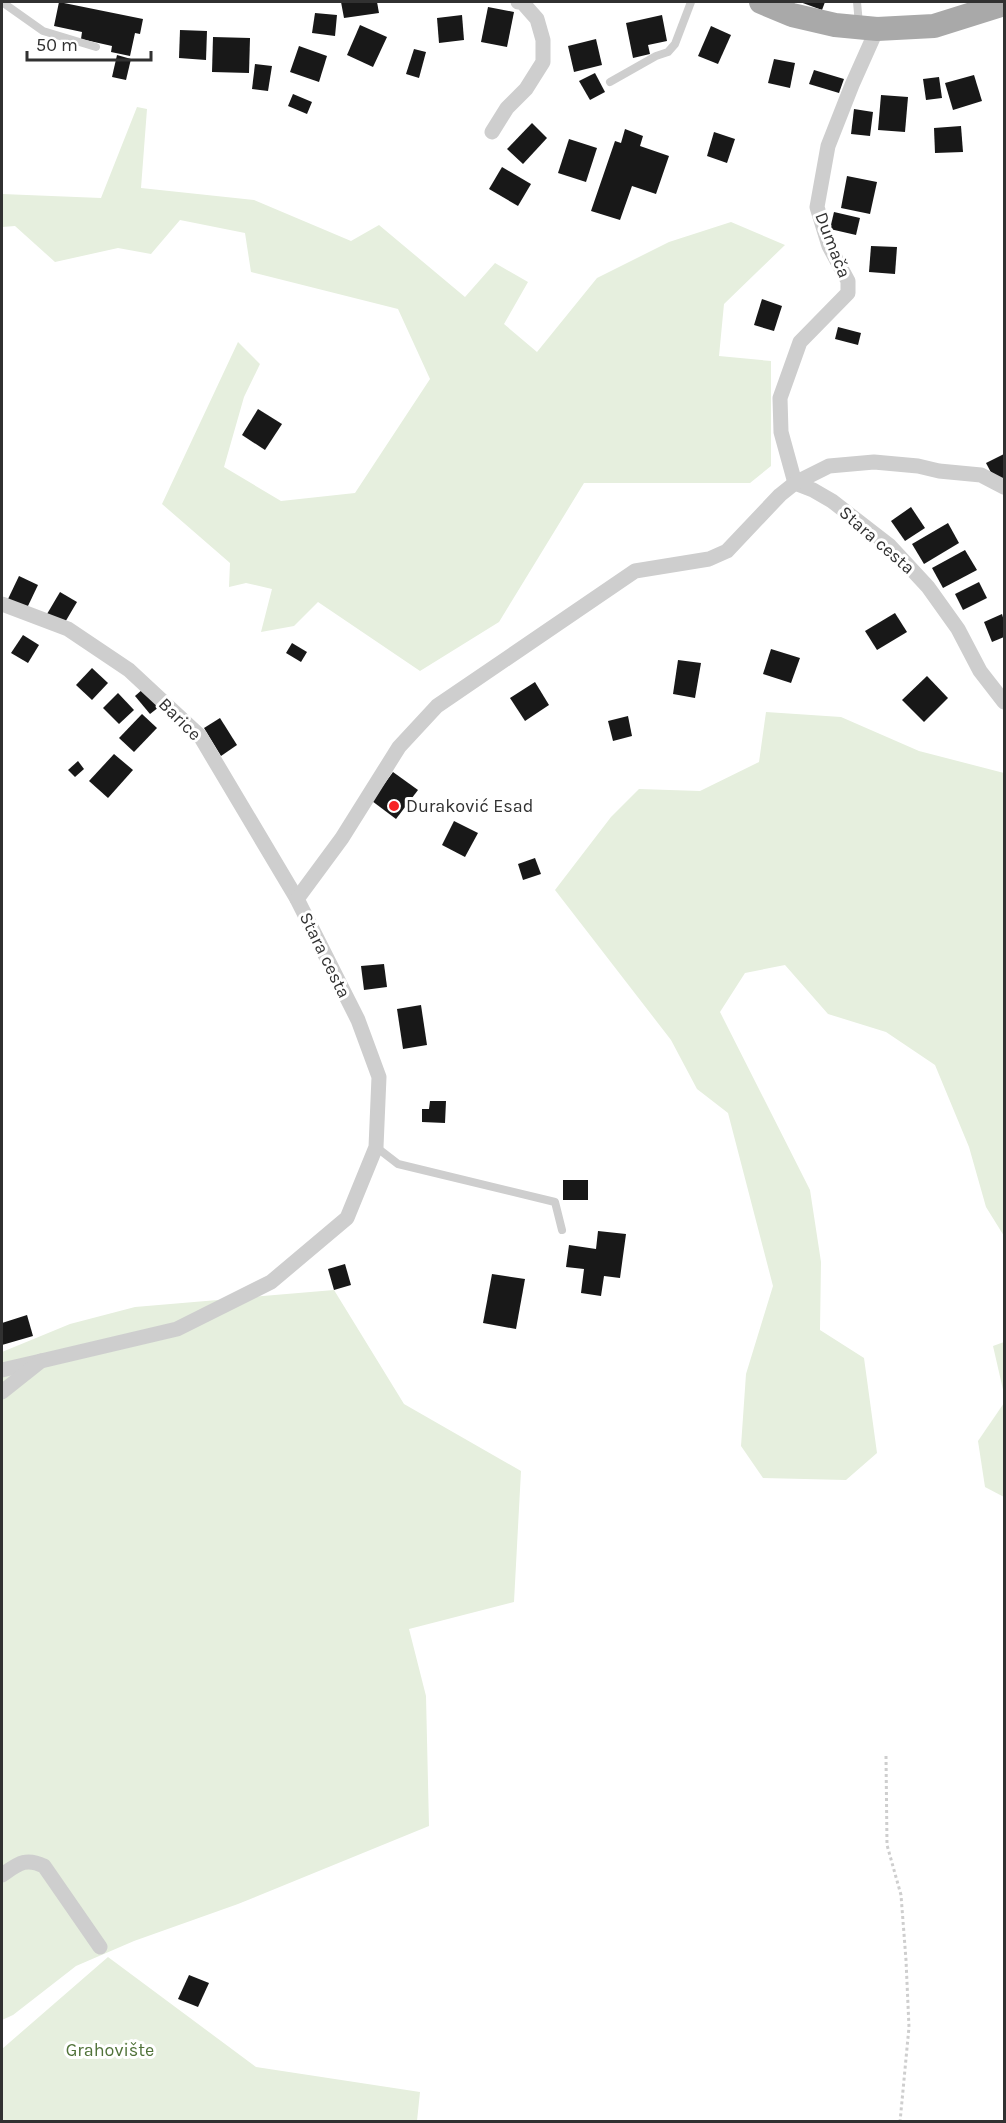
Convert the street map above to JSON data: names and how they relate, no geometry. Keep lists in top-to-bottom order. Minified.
{"streets":{"street":["Dumača","Stara cesta","Barice"]},"crossings":[["Dumača","Stara cesta"],["Stara cesta","Barice"]],"parks":["Grahovište"],"places":["Duraković Esad"],"scale_bar":"50 m"}
